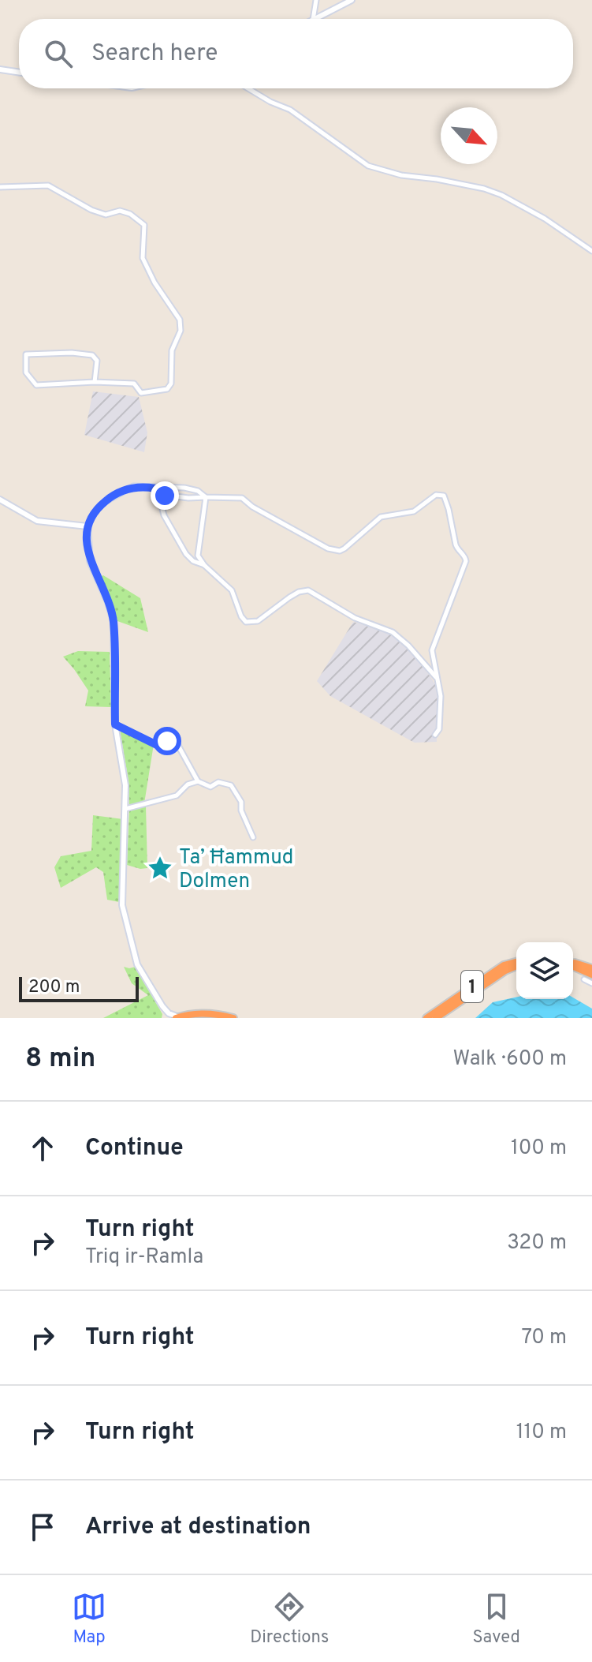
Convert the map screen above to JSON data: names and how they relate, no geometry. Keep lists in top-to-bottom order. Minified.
{"streets":{"highway":["1"]},"places":{"place":["Ta’ Ħammud Dolmen"]},"scale_bar":"200 m","north":"bottom right","page":{"search":"Search here","scale":"200 m","heading":["8 min","Walk · 600 m"],"list":[["Continue","100 m"],["Turn right","Triq ir-Ramla","320 m"],["Turn right","70 m"],["Turn right","110 m"],"Arrive at destination"],"nav":["Map","Directions","Saved"]}}
